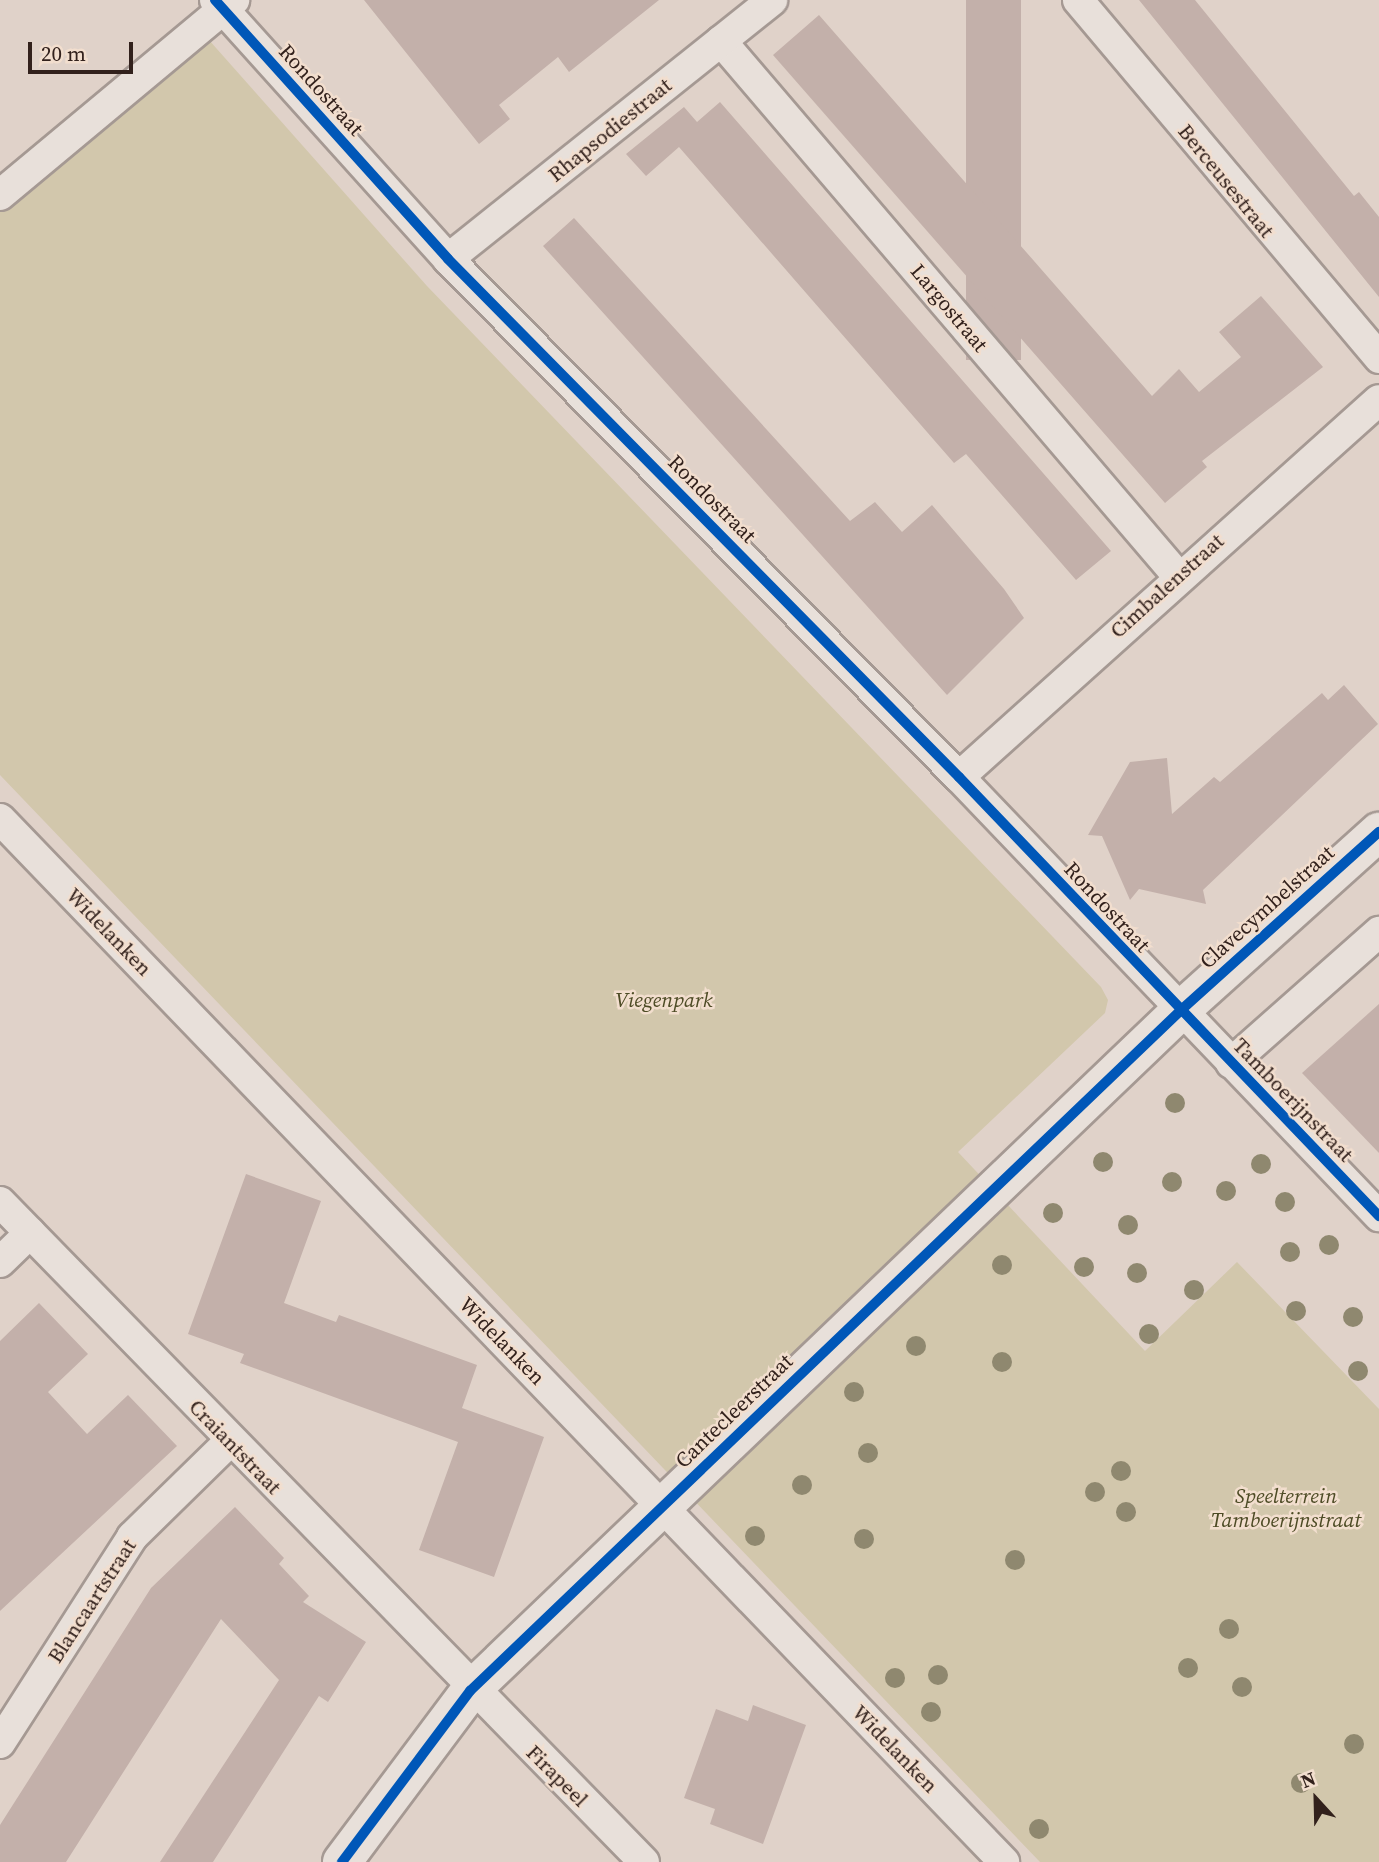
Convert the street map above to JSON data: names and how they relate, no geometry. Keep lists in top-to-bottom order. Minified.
{"streets":{"street":["Rondostraat","Rhapsodiestraat","Berceusestraat","Largostraat","Cimbalenstraat","Clavecymbelstraat","Widelanken","Tamboerijnstraat","Cantecleerstraat","Craiantstraat","Blancaartstraat","Firapeel"]},"crossings":[["Rondostraat","Rhapsodiestraat"],["Rondostraat","Cimbalenstraat"],["Rondostraat","Clavecymbelstraat"],["Rondostraat","Tamboerijnstraat"],["Rondostraat","Cantecleerstraat"],["Rhapsodiestraat","Largostraat"],["Largostraat","Cimbalenstraat"],["Clavecymbelstraat","Tamboerijnstraat"],["Clavecymbelstraat","Cantecleerstraat"],["Widelanken","Cantecleerstraat"],["Tamboerijnstraat","Cantecleerstraat"],["Cantecleerstraat","Craiantstraat"],["Cantecleerstraat","Firapeel"],["Craiantstraat","Blancaartstraat"],["Craiantstraat","Firapeel"]],"parks":["Viegenpark","Speelterrein Tamboerijnstraat"],"scale_bar":"20 m","north":"top"}
